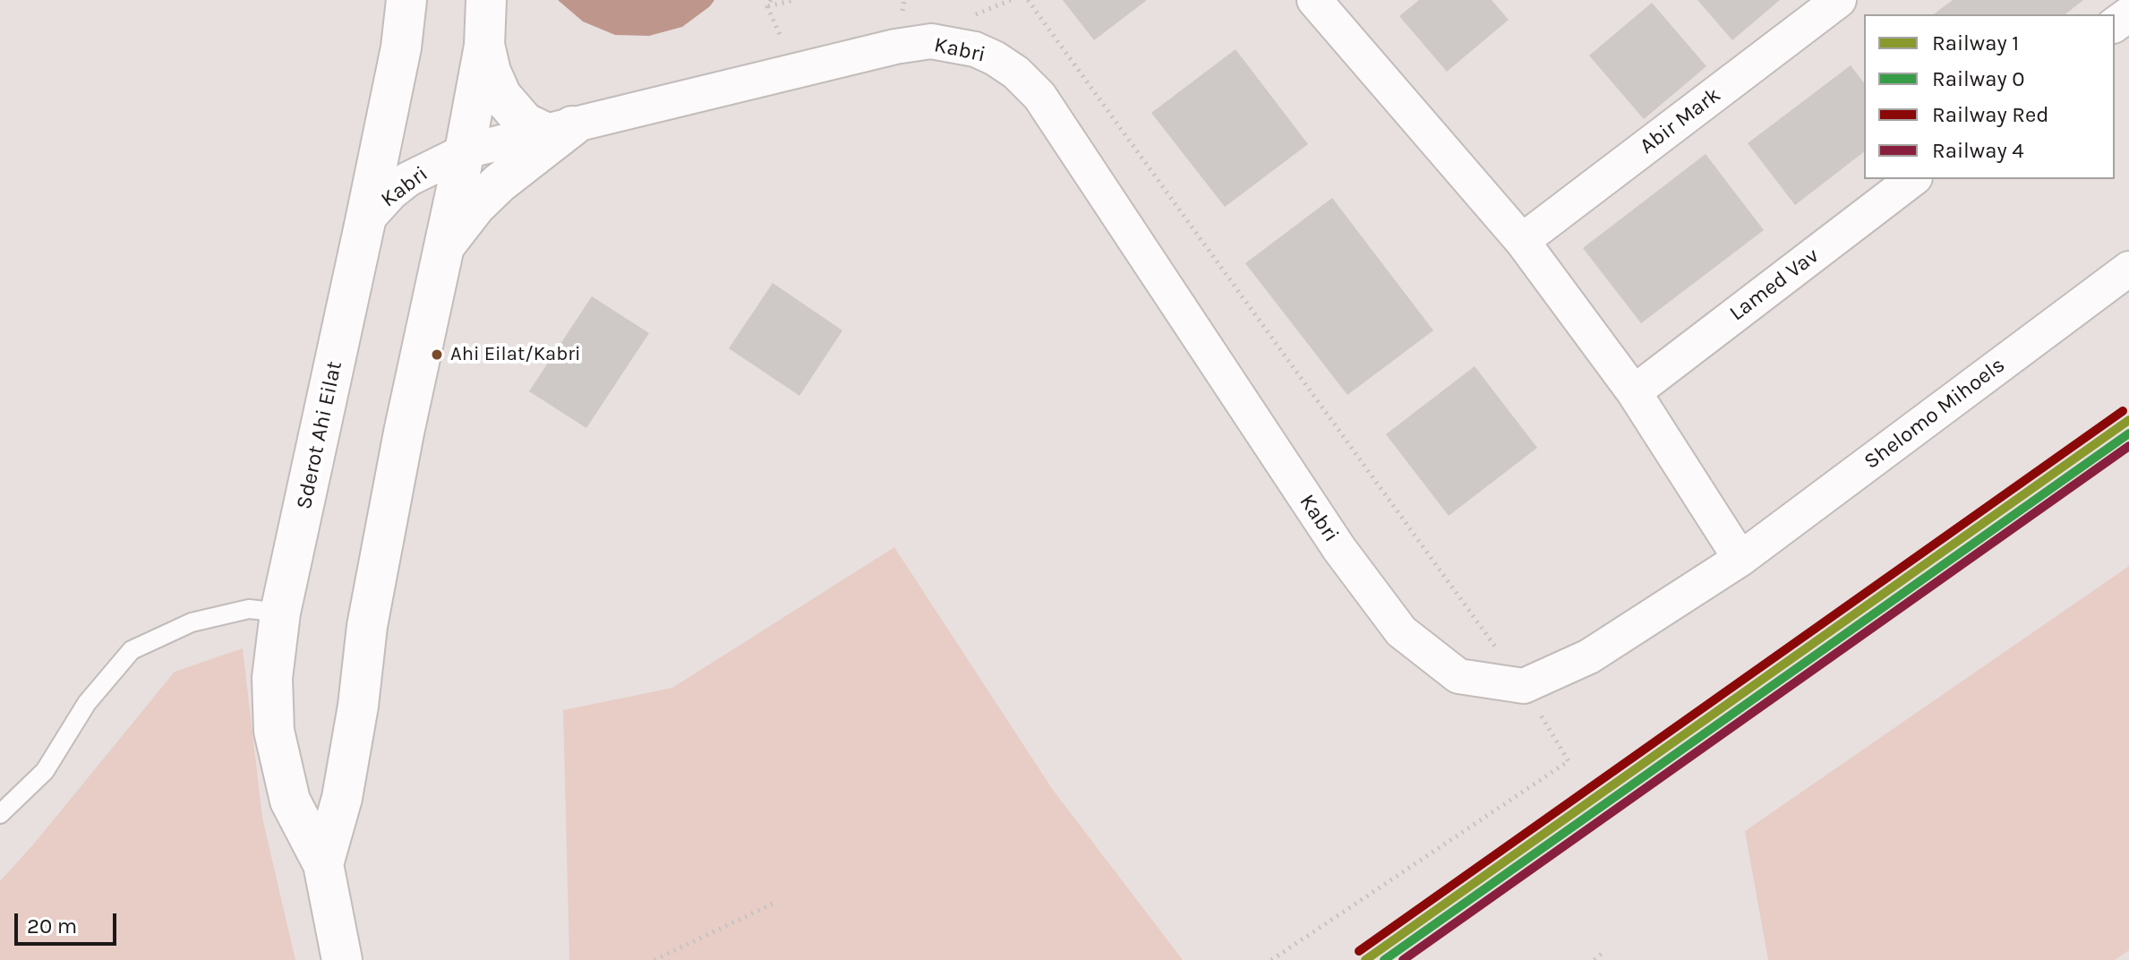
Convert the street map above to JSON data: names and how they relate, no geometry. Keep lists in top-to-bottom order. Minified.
{"streets":{"main road":["Sderot Ahi Eilat"],"street":["Kabri","Abir Mark","Lamed Vav","Shelomo Mihoels"]},"crossings":[["Kabri","Sderot Ahi Eilat"]],"places":["Ahi Eilat/Kabri"],"lines":["rail line Red","rail line 1","rail line 0","rail line 4"],"legend":["Railway 1","Railway 0","Railway Red","Railway 4"],"scale_bar":"20 m"}
